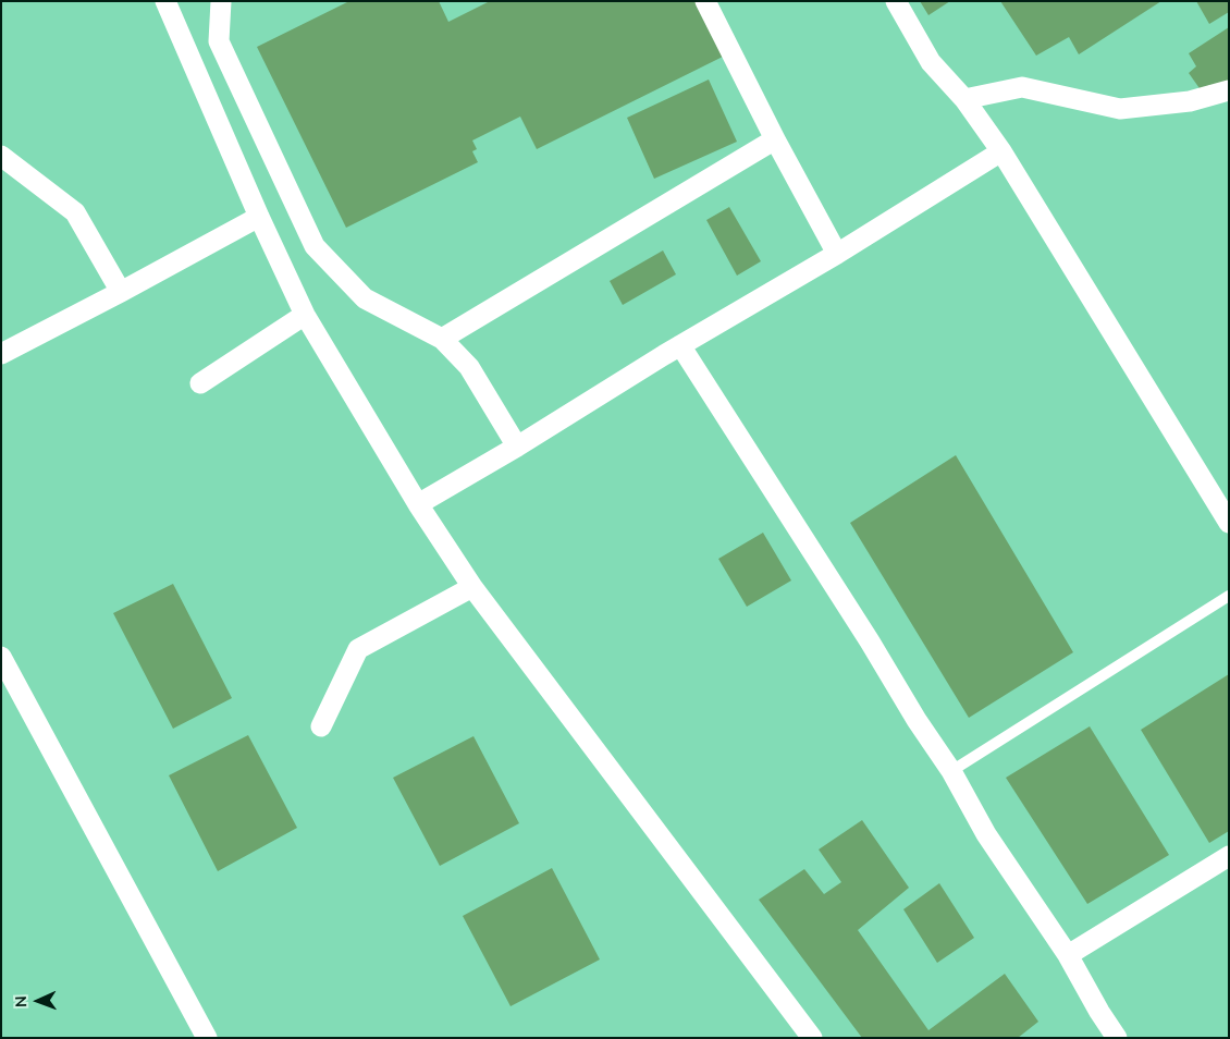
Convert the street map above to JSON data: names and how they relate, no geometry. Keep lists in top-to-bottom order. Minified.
{"north":"left"}
